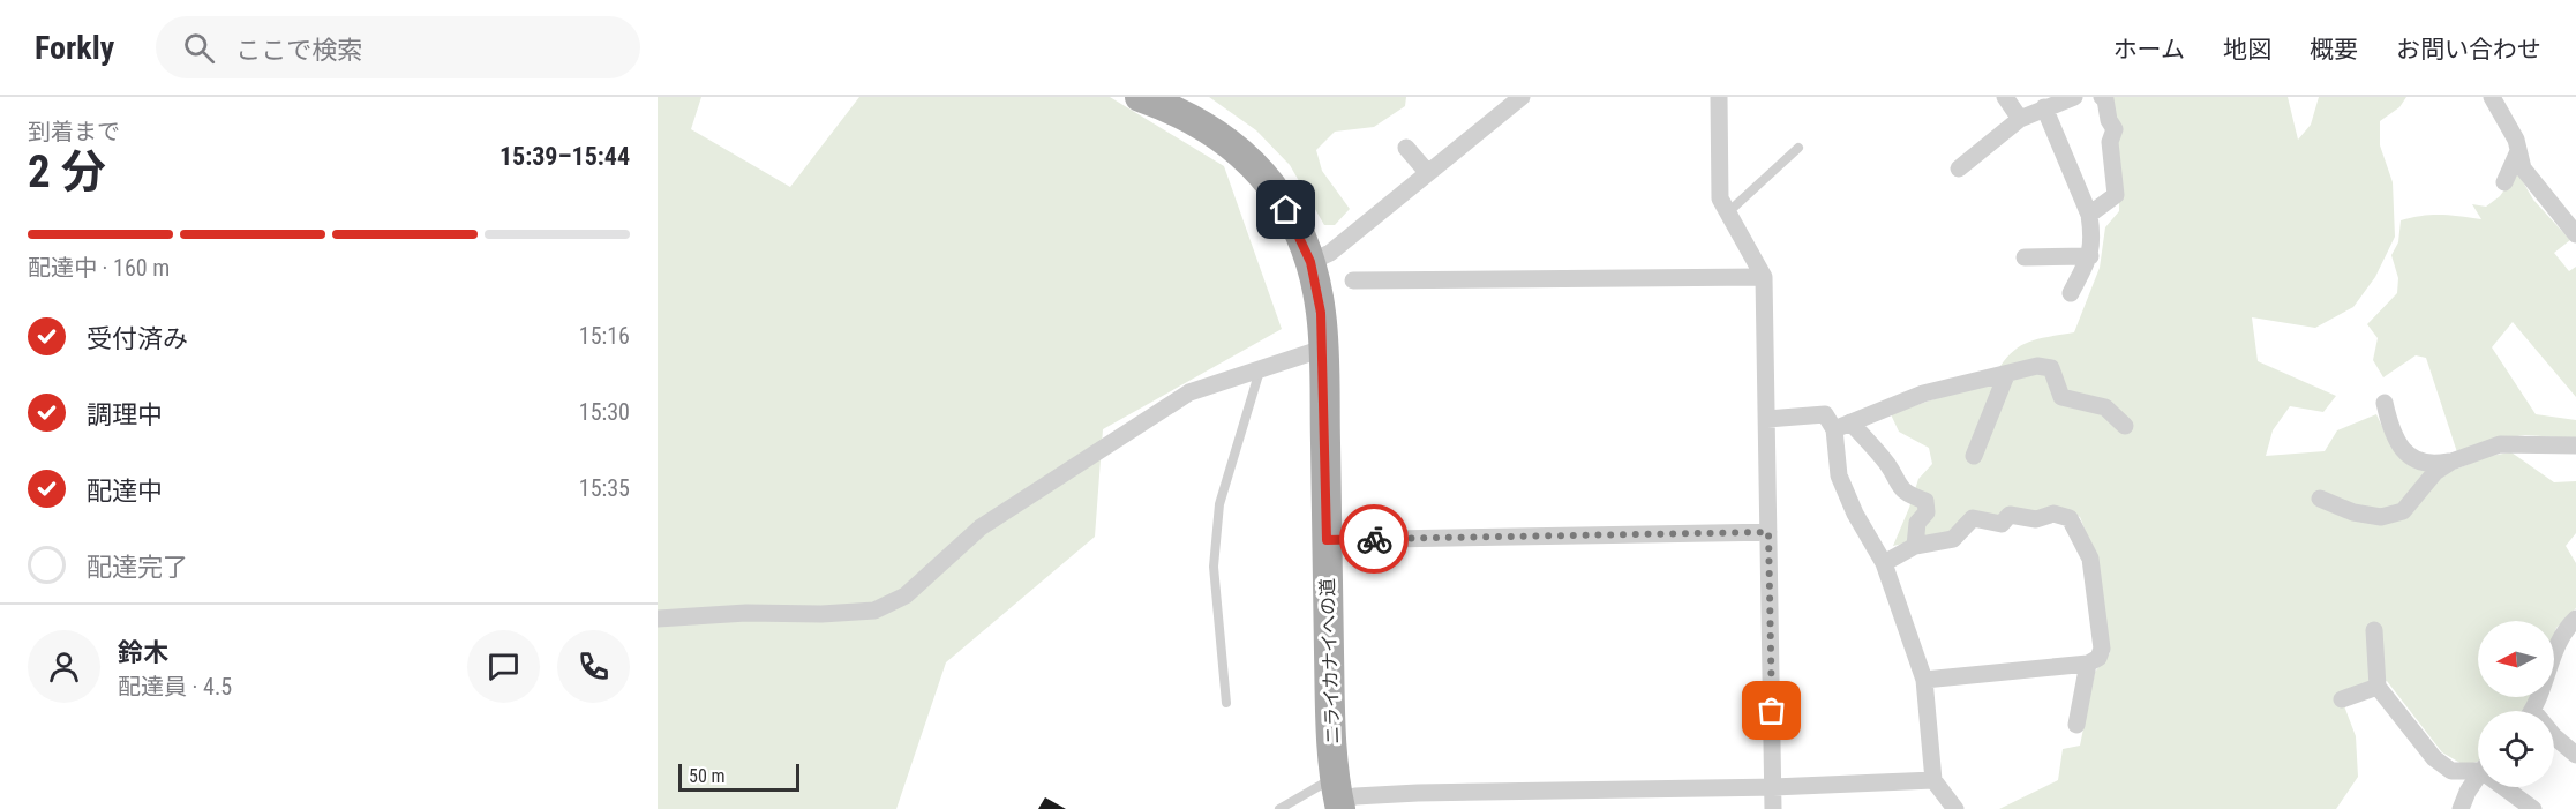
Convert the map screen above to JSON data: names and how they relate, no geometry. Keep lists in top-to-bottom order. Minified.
{"streets":{"main road":["ニライカナイへの道"]},"scale_bar":"50 m","north":"left","page":{"header":"Forkly","search":"ここで検索","nav":["ホーム","地図","概要","お問い合わせ"],"heading":["2 分","到着まで","15:39–15:44"],"panel":["鈴木","配達員 · 4.5"],"bar":"配達中 · 160 m","list":[["受付済み","15:16"],["調理中","15:30"],["配達中","15:35"],"配達完了"],"scale":"50 m"}}
